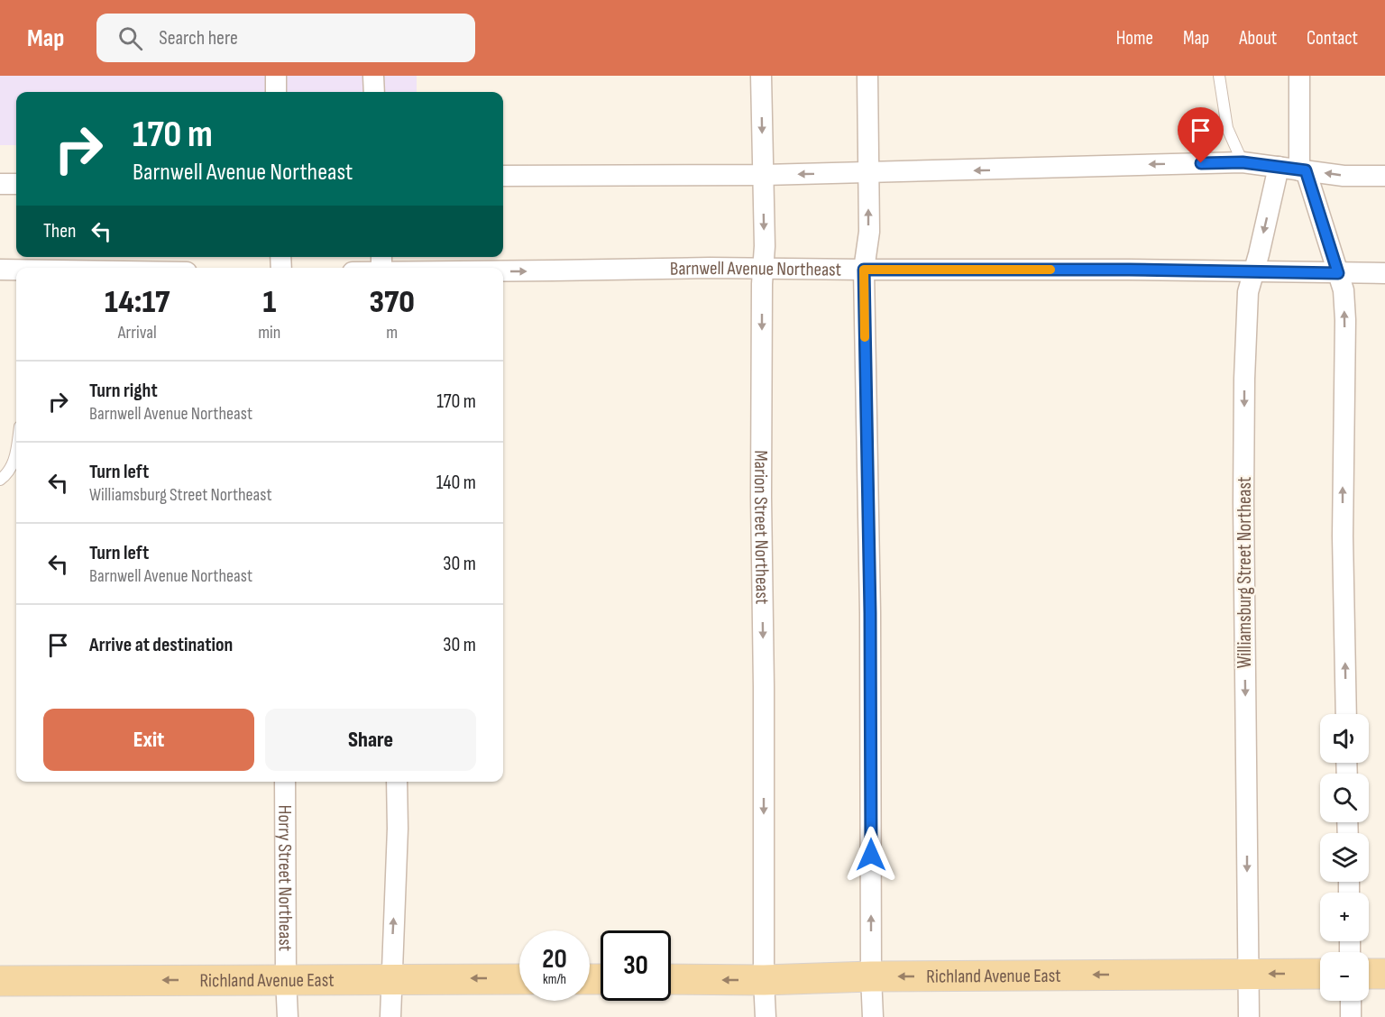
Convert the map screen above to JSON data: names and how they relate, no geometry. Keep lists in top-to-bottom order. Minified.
{"streets":{"main road":["Richland Avenue East"],"street":["Barnwell Avenue Northeast","Marion Street Northeast","Williamsburg Street Northeast","Horry Street Northeast"]},"crossings":[["Barnwell Avenue Northeast","Marion Street Northeast"],["Barnwell Avenue Northeast","Williamsburg Street Northeast"],["Marion Street Northeast","Richland Avenue East"],["Williamsburg Street Northeast","Richland Avenue East"],["Horry Street Northeast","Richland Avenue East"]],"one_way":["Richland Avenue East"],"page":{"header":"Map","search":"Search here","nav":["Home","Map","About","Contact"],"turn":["170 m","Barnwell Avenue Northeast"],"then":"Then","eta":["14:17","Arrival","1","min","370","m"],"list":[{"name":"Turn right","note":"Barnwell Avenue Northeast","value":"170 m"},{"name":"Turn left","note":"Williamsburg Street Northeast","value":"140 m"},{"name":"Turn left","note":"Barnwell Avenue Northeast","value":"30 m"},{"name":"Arrive at destination","value":"30 m"}],"buttons":["Exit","Share"],"map_buttons":["+","−"],"speed":"20 km/h","limit":"30"}}
